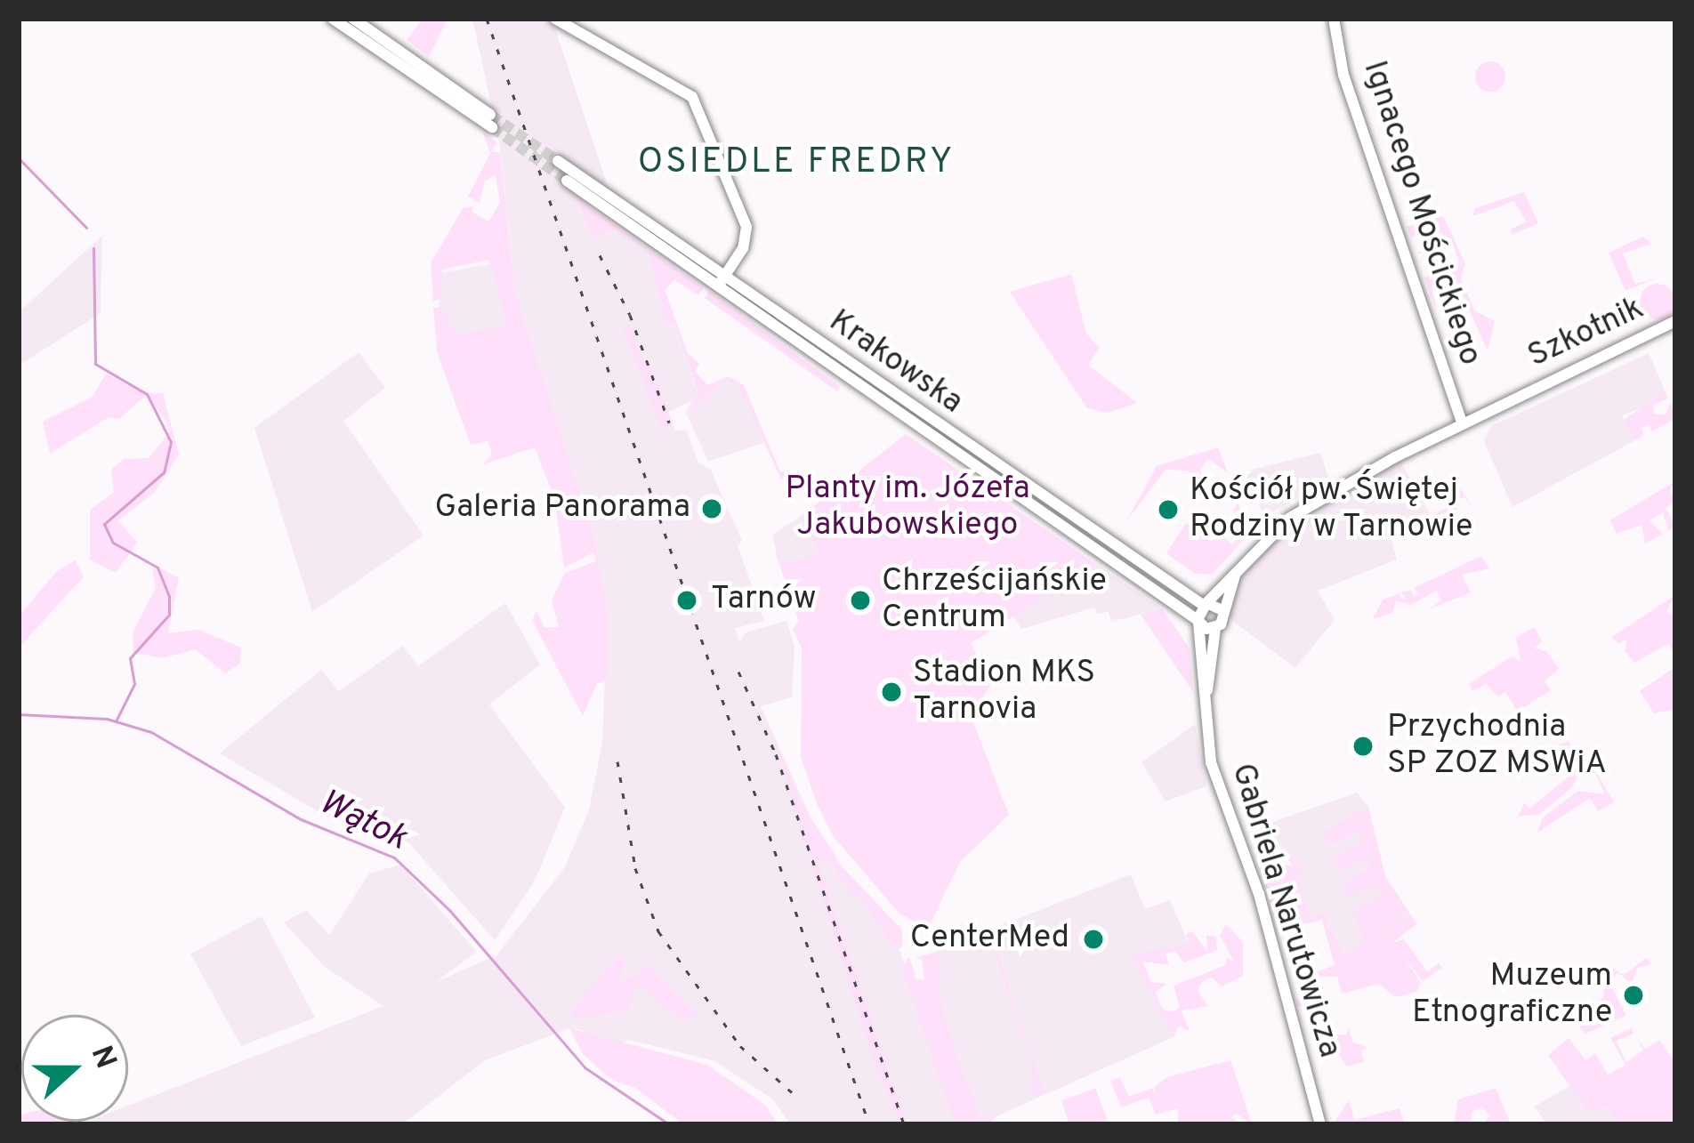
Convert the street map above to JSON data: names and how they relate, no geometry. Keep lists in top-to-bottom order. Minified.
{"streets":{"street":["Ignacego Mościckiego","Szkotnik","Krakowska","Gabriela Narutowicza"]},"crossings":[["Ignacego Mościckiego","Szkotnik"],["Szkotnik","Krakowska"],["Szkotnik","Gabriela Narutowicza"],["Krakowska","Gabriela Narutowicza"]],"districts":["OSIEDLE FREDRY"],"water":["Wątok"],"parks":["Planty im. Józefa Jakubowskiego"],"places":["Galeria Panorama","Kościół pw. Świętej Rodziny w Tarnowie","Tarnów","Chrześcijańskie Centrum","Stadion MKS Tarnovia","Przychodnia SP ZOZ MSWiA","CenterMed","Muzeum Etnograficzne"],"north":"right"}
